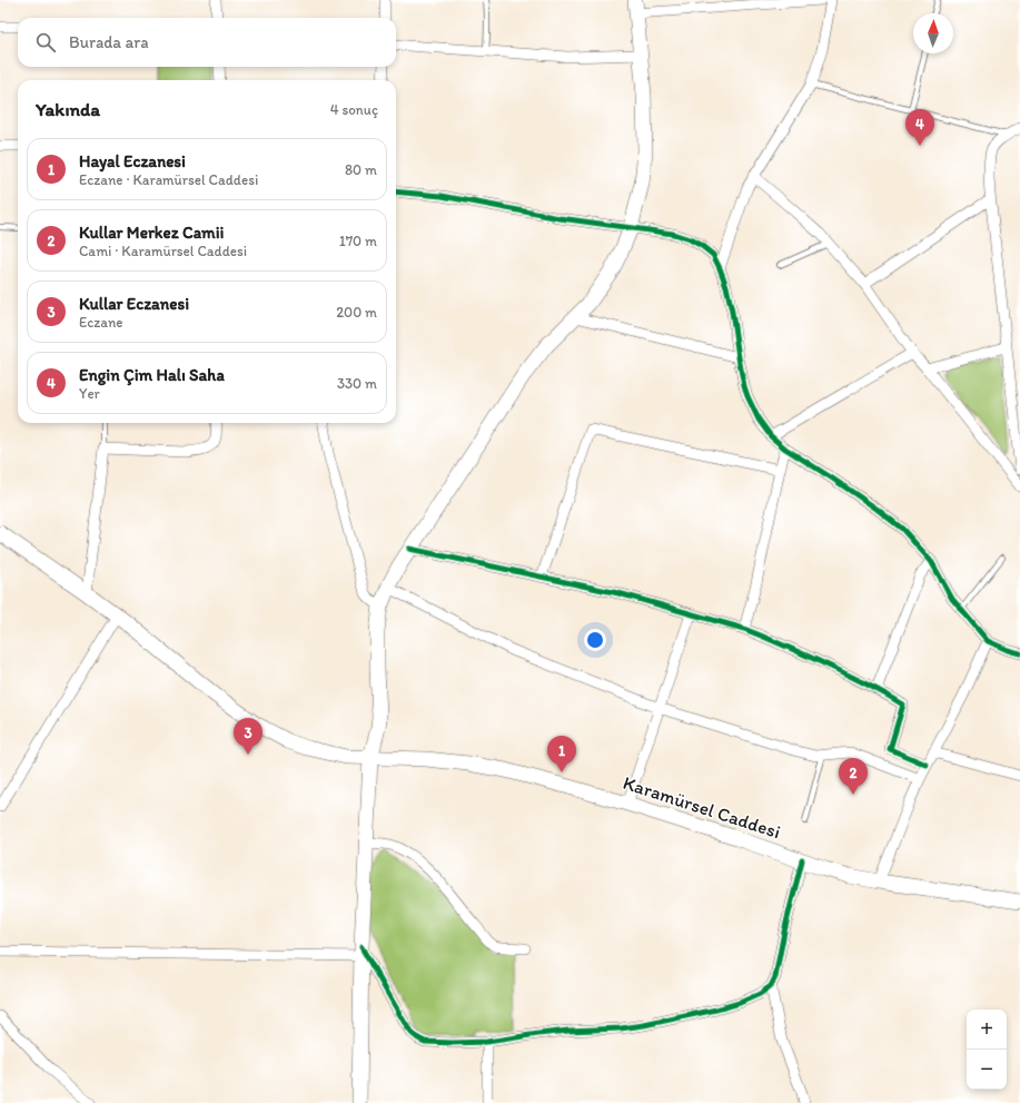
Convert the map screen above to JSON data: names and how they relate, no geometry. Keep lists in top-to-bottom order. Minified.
{"streets":{"main road":["Karamürsel Caddesi"]},"north":"top","page":{"search":"Burada ara","heading":["Yakında","4 sonuç"],"pins":["4","3","1","2"],"list":[{"mark":"1","name":"Hayal Eczanesi","note":"Eczane · Karamürsel Caddesi","value":"80 m"},{"mark":"2","name":"Kullar Merkez Camii","note":"Cami · Karamürsel Caddesi","value":"170 m"},{"mark":"3","name":"Kullar Eczanesi","note":"Eczane","value":"200 m"},{"mark":"4","name":"Engin Çim Halı Saha","note":"Yer","value":"330 m"}],"map_buttons":["+","−"]}}
